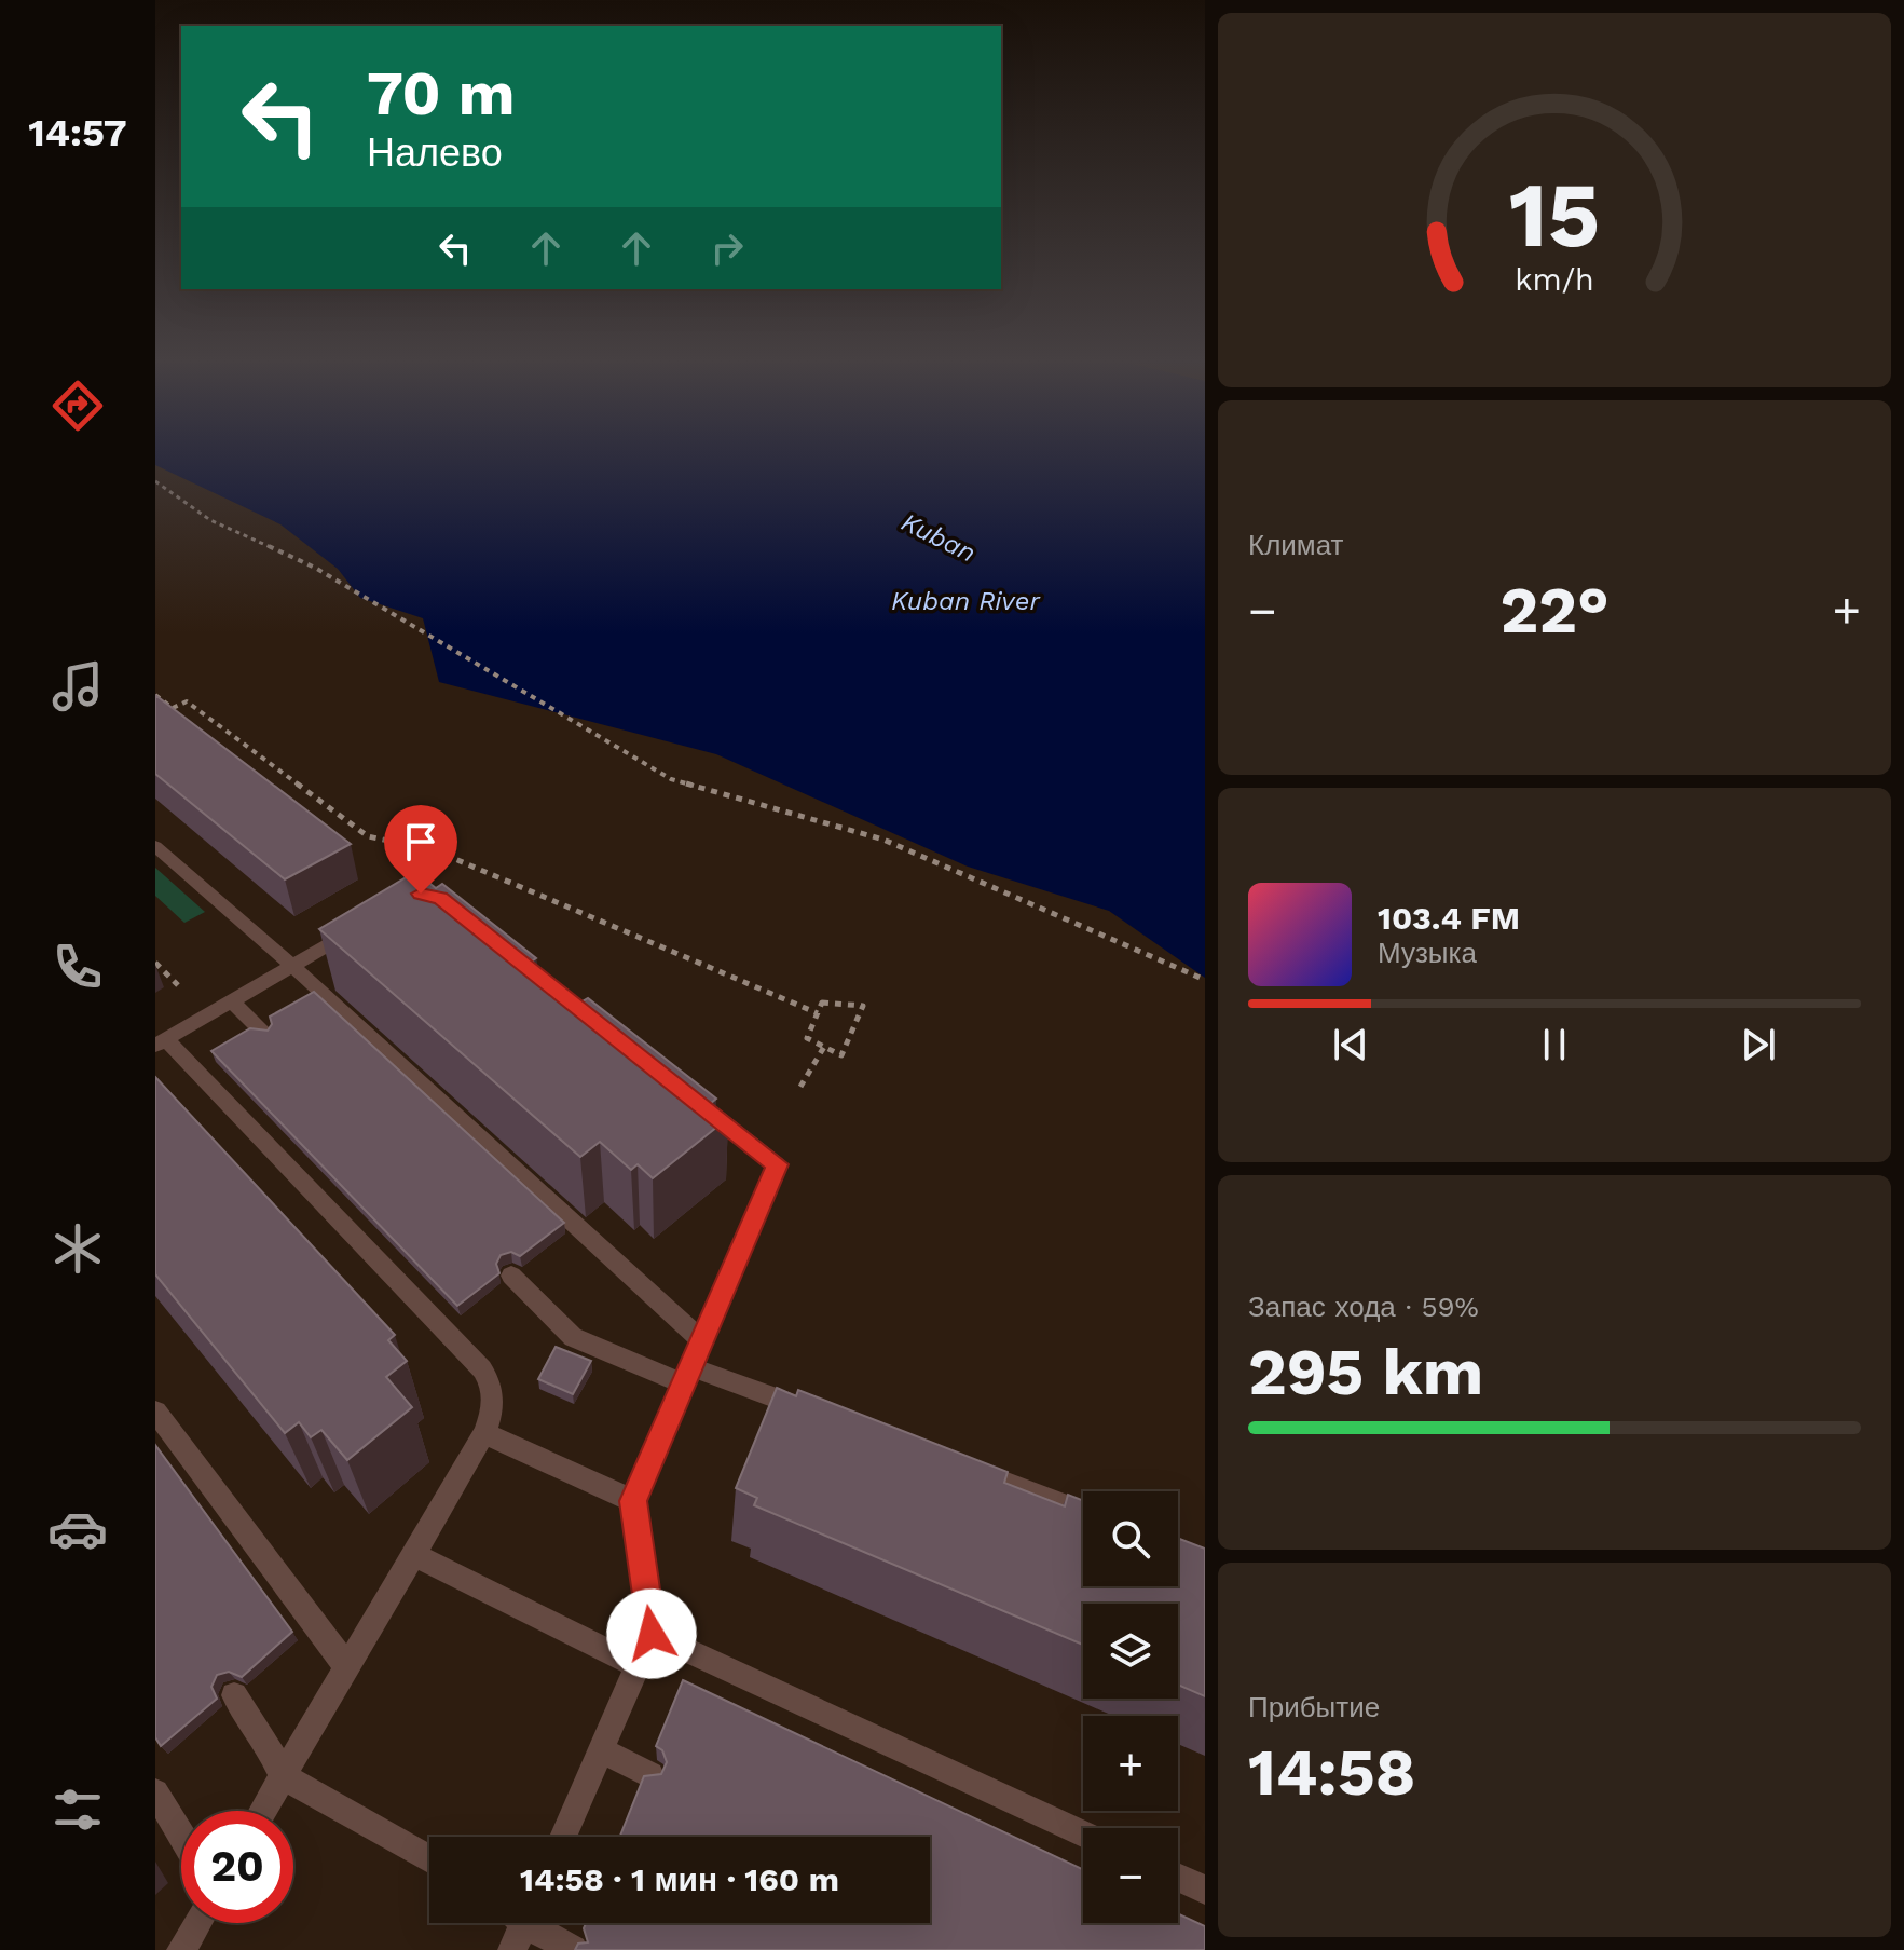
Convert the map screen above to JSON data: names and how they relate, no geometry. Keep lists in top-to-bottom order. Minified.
{"water":["Kuban","Kuban River"],"page":{"tabs":"14:57","turn":["70 m","Налево"],"tile":["Климат",["Запас хода · 59%","295 km"],["Прибытие","14:58"]],"heat":["−","22°","+"],"song":["103.4 FM","Музыка"],"map_buttons":["+","−"],"limit":"20","trip":"14:58 · 1 мин · 160 m","gauge":["15","km/h"]}}
